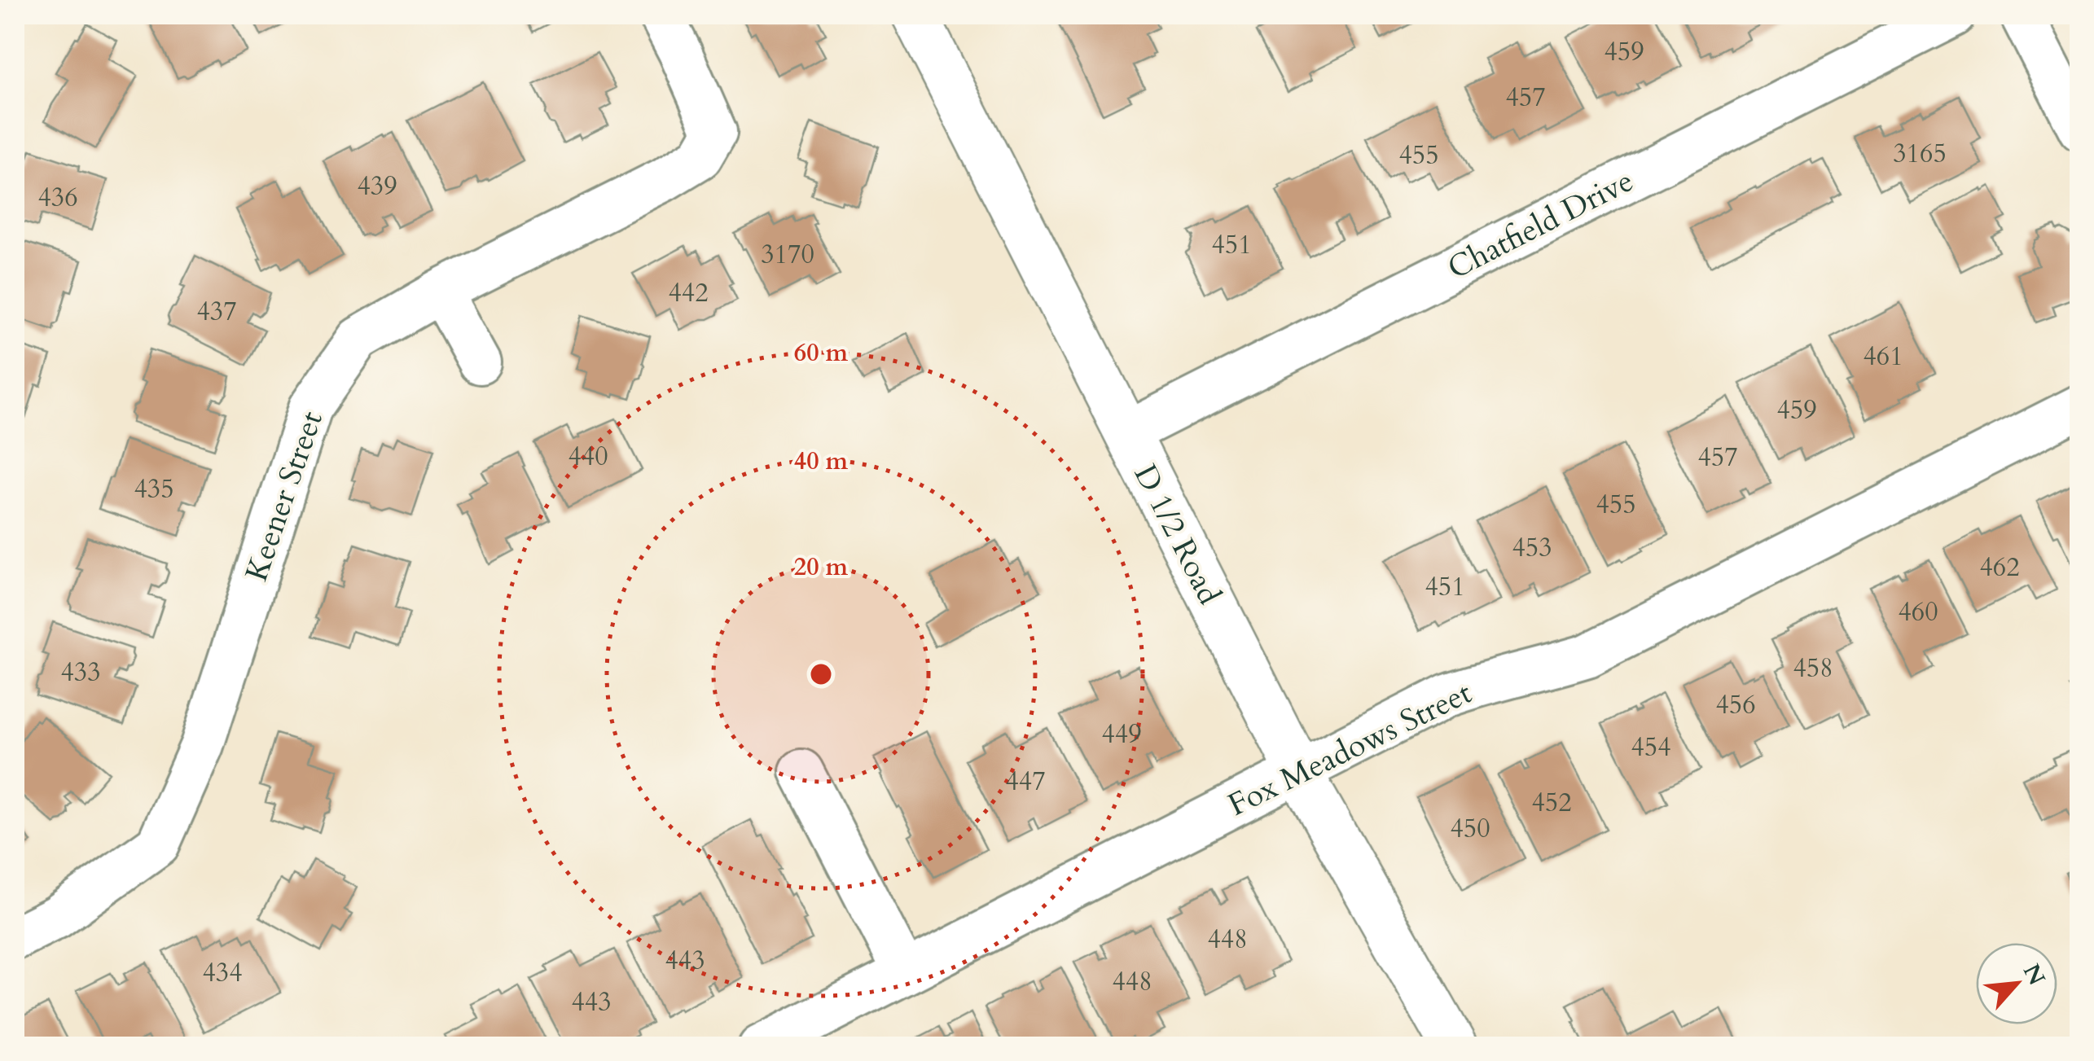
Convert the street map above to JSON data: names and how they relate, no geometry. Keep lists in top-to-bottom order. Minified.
{"streets":{"main road":["D 1/2 Road"],"street":["Chatfield Drive","Keener Street","Fox Meadows Street"]},"crossings":[["Chatfield Drive","D 1/2 Road"],["D 1/2 Road","Fox Meadows Street"]],"house_numbers":["459","457","3165","455","439","436","451","3170","442","437","461","459","440","457","435","455","453","462","451","460","458","433","456","449","454","447","452","450","448","443","434","448","443"],"north":"top right","rings":["60 m","40 m","20 m"]}
